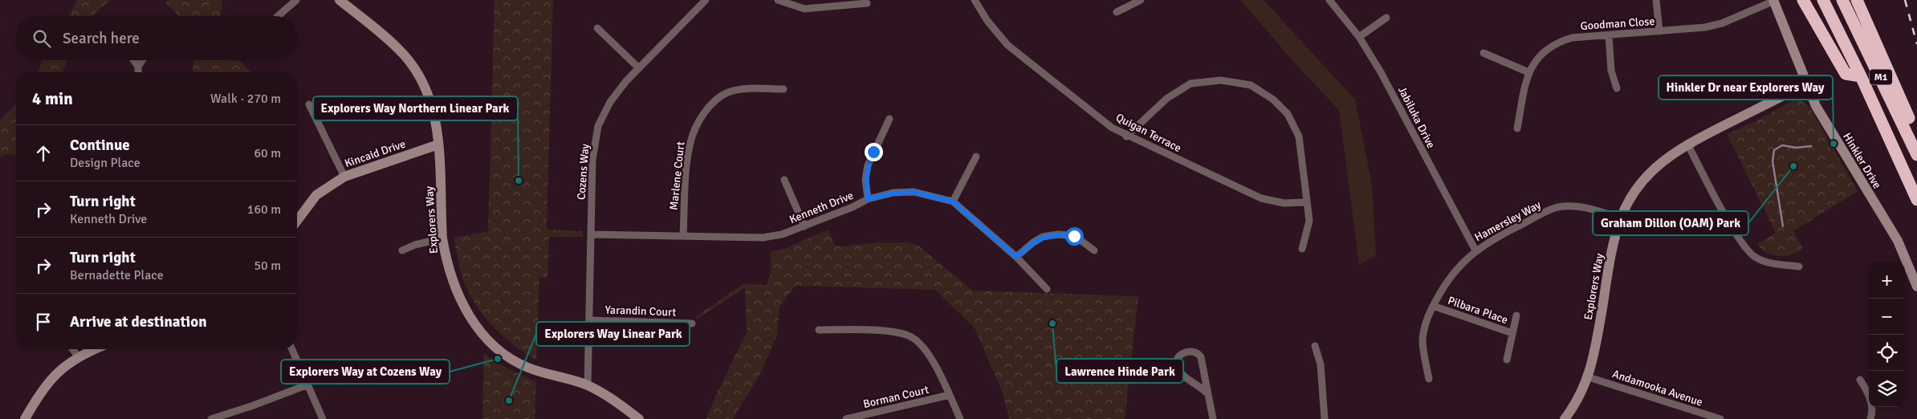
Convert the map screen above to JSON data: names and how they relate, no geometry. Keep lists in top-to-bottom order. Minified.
{"streets":{"highway":["M1"],"street":["Goodman Close","Jabiluka Drive","Quigan Terrace","Kincaid Drive","Hinkler Drive","Cozens Way","Marlene Court","Kenneth Drive","Explorers Way","Hamersley Way","Pilbara Place","Yarandin Court","Andamooka Avenue","Borman Court"]},"crossings":[["Goodman Close","Hinkler Drive"],["Jabiluka Drive","Hamersley Way"],["Kincaid Drive","Explorers Way"],["Hinkler Drive","Explorers Way"],["Cozens Way","Kenneth Drive"],["Cozens Way","Explorers Way"],["Cozens Way","Yarandin Court"],["Marlene Court","Kenneth Drive"],["Explorers Way","Hamersley Way"],["Explorers Way","Andamooka Avenue"],["Hamersley Way","Pilbara Place"]],"places":["Hinkler Dr near Explorers Way","Graham Dillon (OAM) Park","Explorers Way Northern Linear Park","Lawrence Hinde Park","Explorers Way at Cozens Way","Explorers Way Linear Park"],"page":{"search":"Search here","heading":["4 min","Walk · 270 m"],"list":[["Continue","Design Place","60 m"],["Turn right","Kenneth Drive","160 m"],["Turn right","Bernadette Place","50 m"],"Arrive at destination"],"map_buttons":["+","−"]}}
